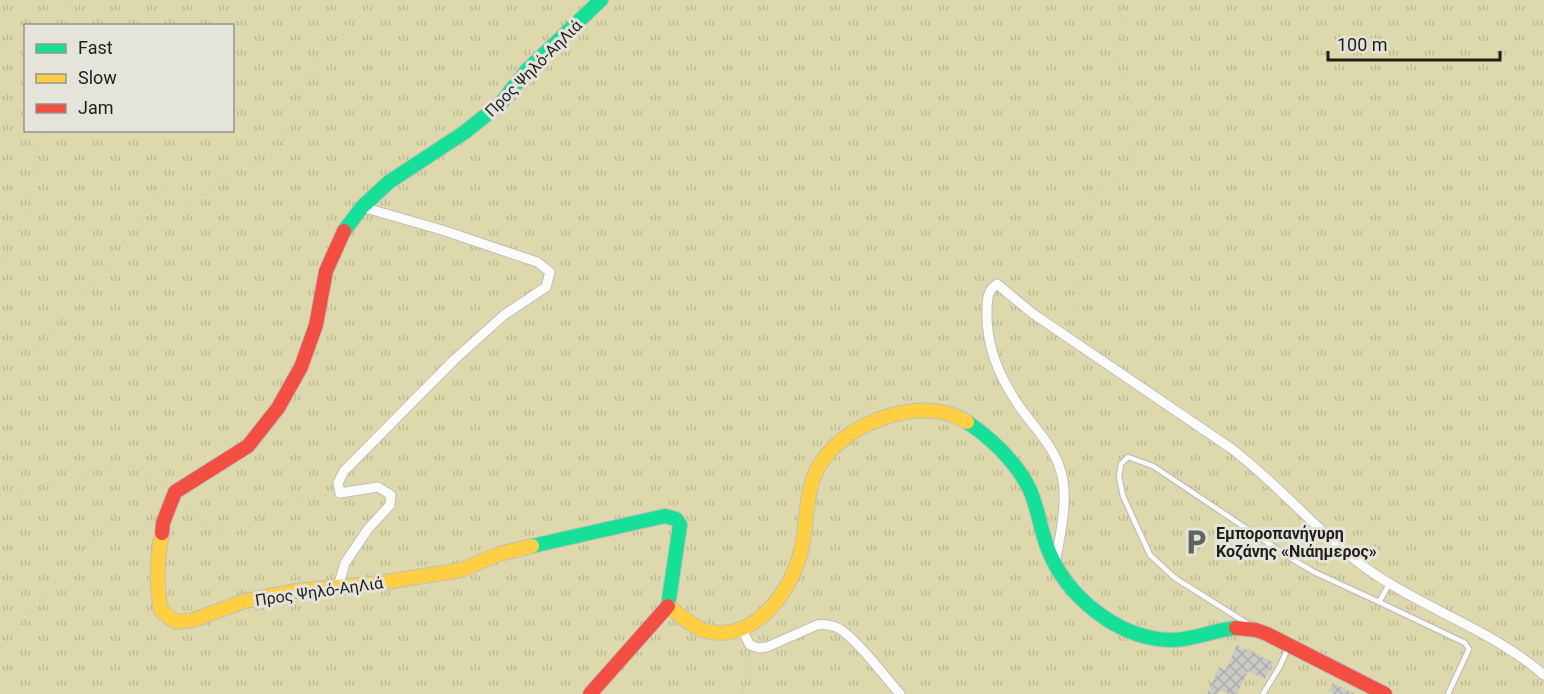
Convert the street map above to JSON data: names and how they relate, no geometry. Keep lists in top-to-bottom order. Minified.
{"streets":{"street":["Προς Ψηλό-ΑηΛιά"]},"places":{"parking":["Εμποροπανήγυρη Κοζάνης «Νιάημερος»"]},"legend":["Fast","Slow","Jam"],"scale_bar":"100 m"}
